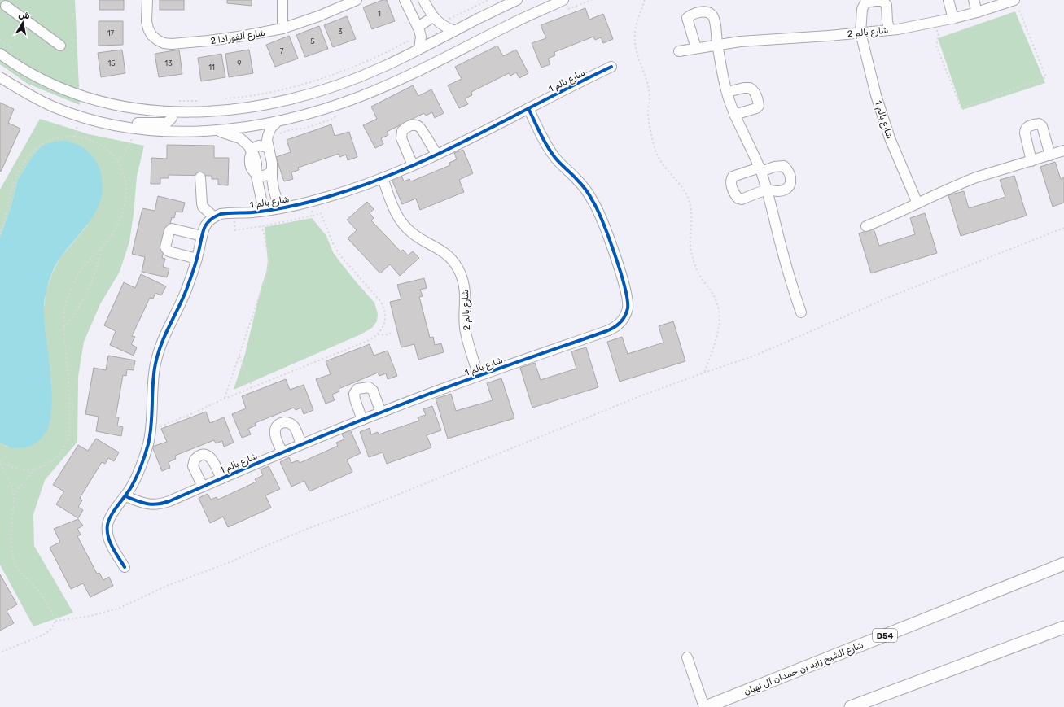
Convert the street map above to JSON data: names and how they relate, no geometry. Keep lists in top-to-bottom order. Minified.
{"streets":{"main road":["D54","شارع الشيخ زايد بن حمدان آل نهيان"],"street":["شارع بالم 2","شارع ألفورادا 2","شارع بالم 1"]},"crossings":[["شارع بالم 2","شارع بالم 1"]],"house_numbers":["1","3","17","5","7","15","13","9","11"],"north":"top"}
